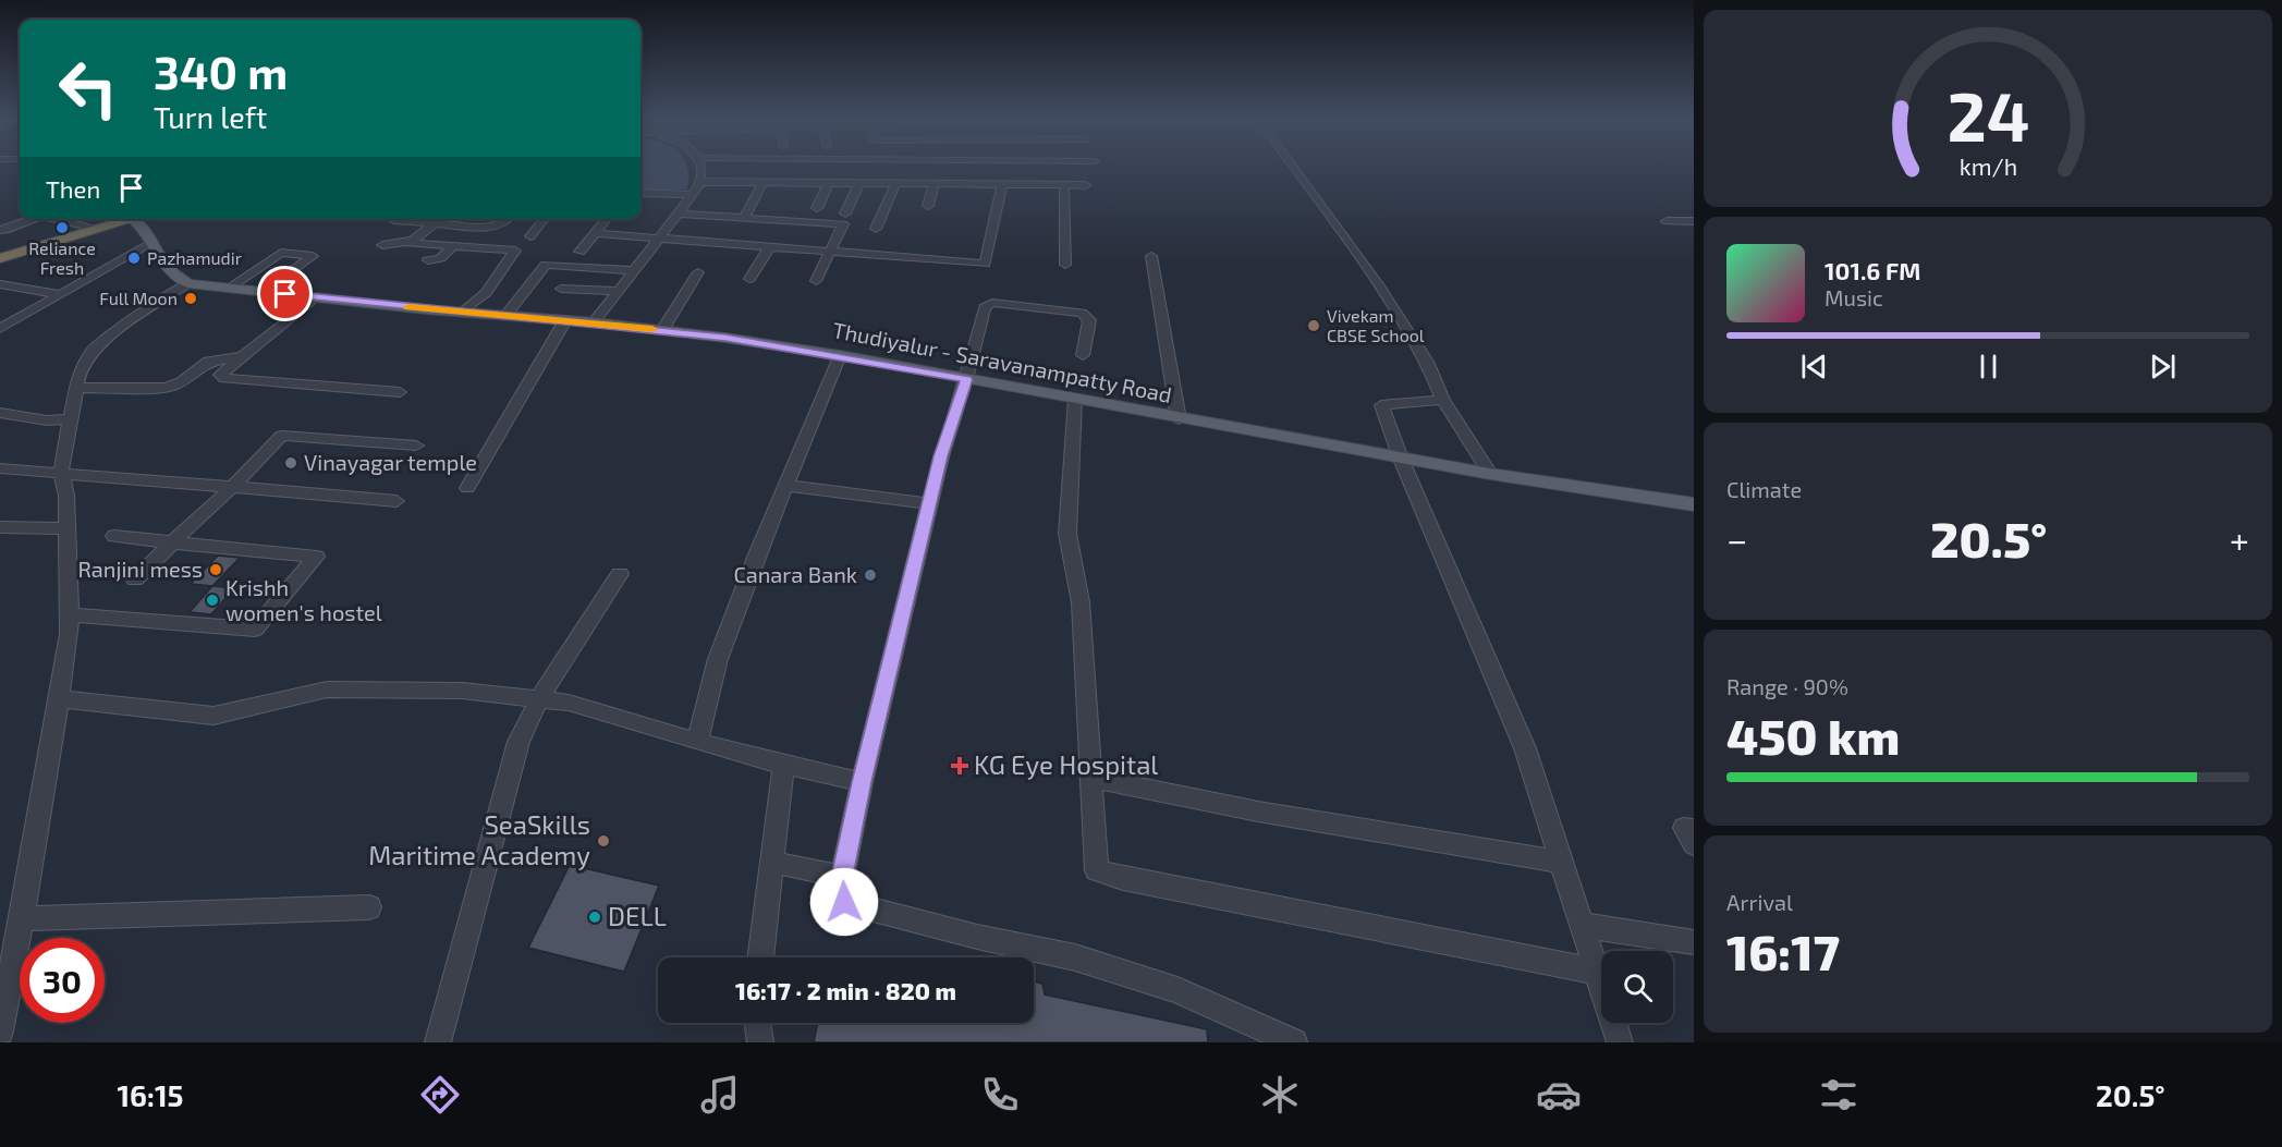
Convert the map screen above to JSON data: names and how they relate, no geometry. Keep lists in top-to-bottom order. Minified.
{"streets":{"main road":["Thudiyalur - Saravanampatty Road"]},"places":{"other":["Reliance Fresh","Pazhamudir","Full Moon","Vivekam CBSE School","Vinayagar temple","Ranjini mess","Canara Bank","Krishh women's hostel","SeaSkills Maritime Academy","DELL"],"health":["KG Eye Hospital"]},"page":{"turn":["340 m","Turn left"],"then":"Then","song":["101.6 FM","Music"],"tile":["Climate",["Range · 90%","450 km"],["Arrival","16:17"]],"heat":["−","20.5°","+"],"limit":"30","trip":"16:17 · 2 min · 820 m","tabs":["16:15","20.5°"],"gauge":["24","km/h"]}}
